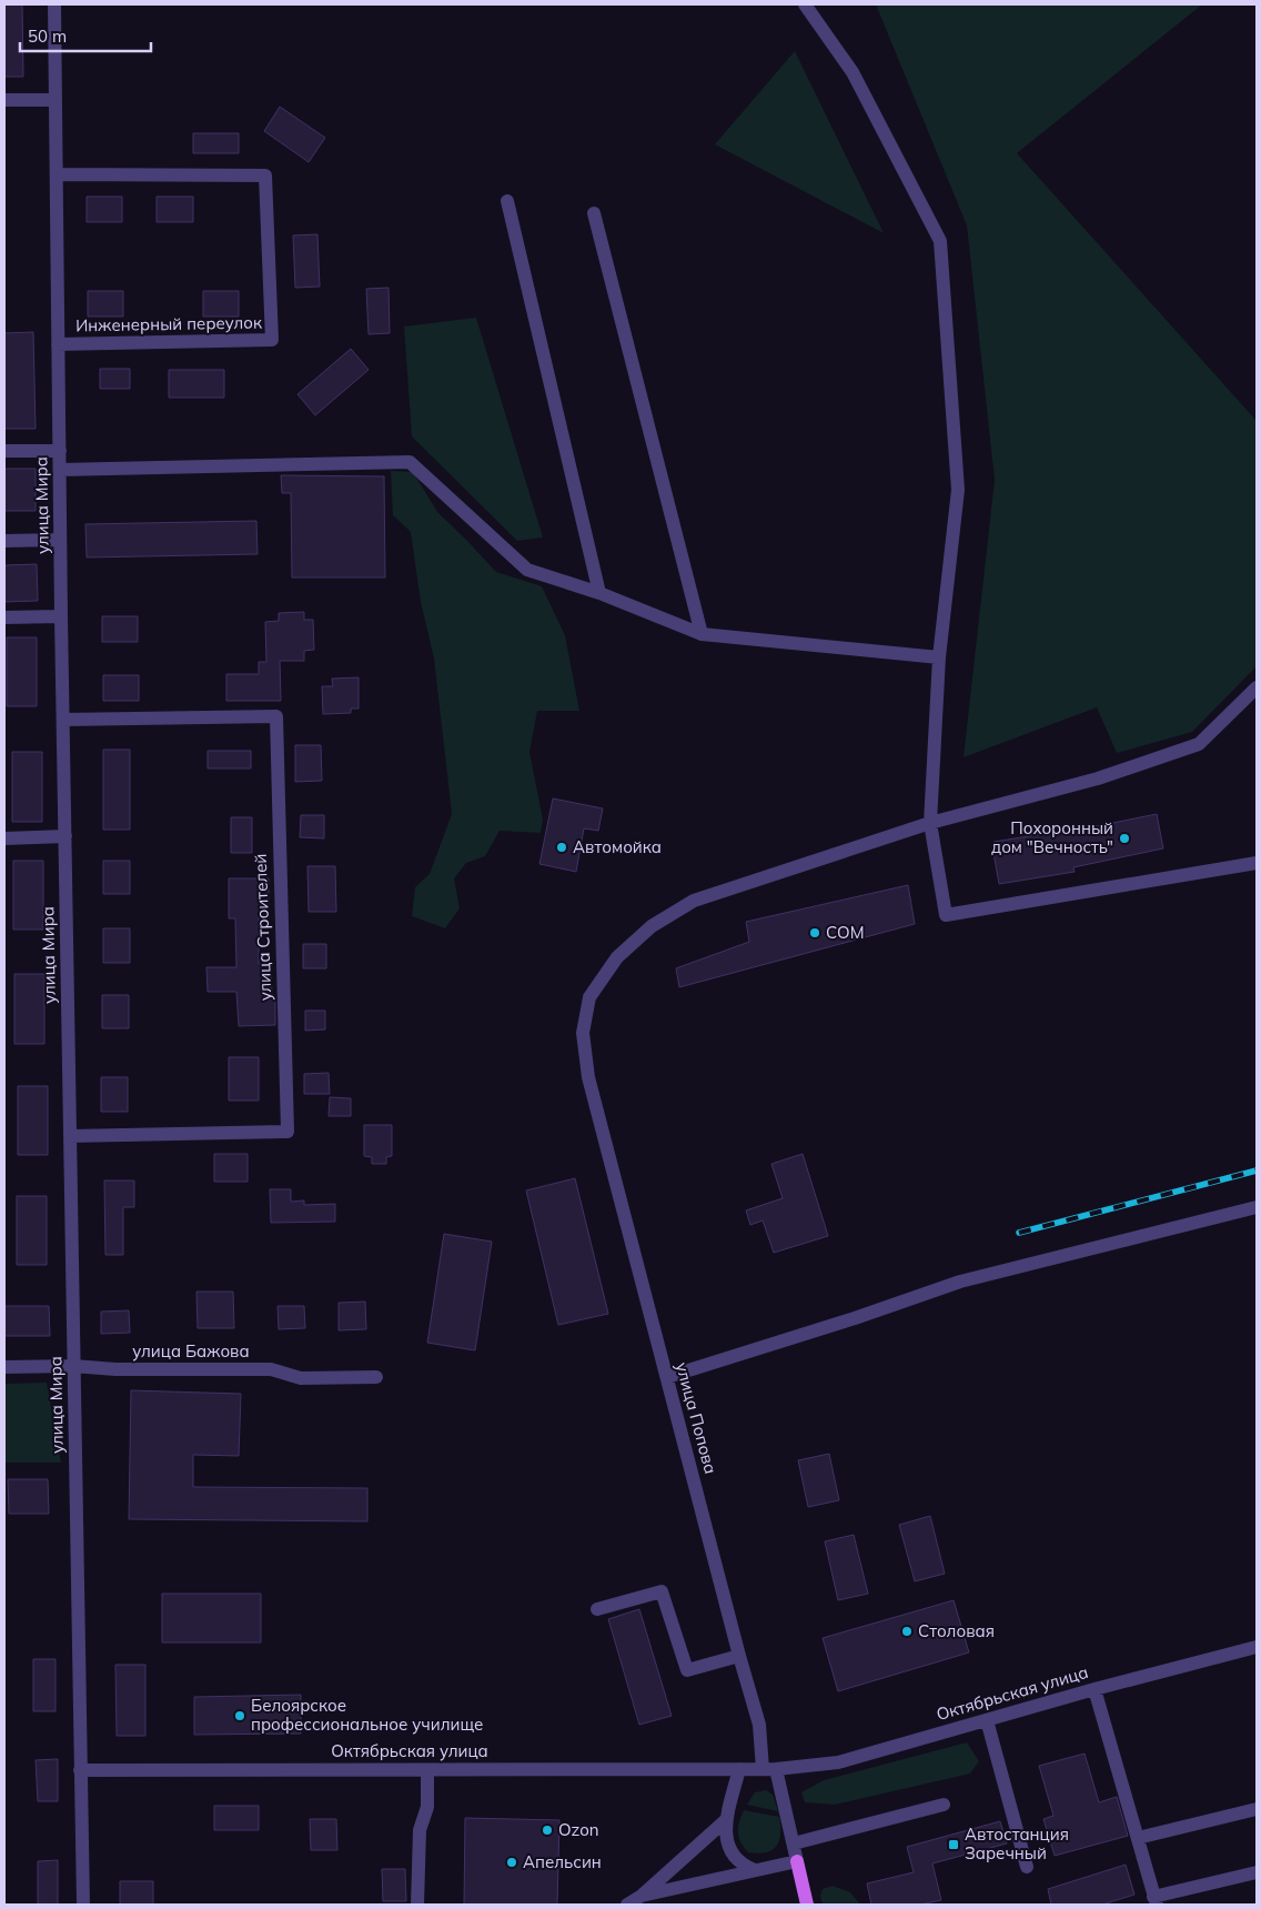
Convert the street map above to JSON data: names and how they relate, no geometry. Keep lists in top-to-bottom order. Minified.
{"streets":{"street":["Инженерный переулок","улица Мира","улица Строителей","улица Бажова","улица Попова","Октябрьская улица"]},"crossings":[["Инженерный переулок","улица Мира"],["улица Мира","улица Строителей"],["улица Мира","улица Бажова"],["улица Мира","Октябрьская улица"],["улица Попова","Октябрьская улица"]],"places":{"other":["Похоронный дом \"Вечность\"","Автомойка","СОМ","Столовая","Белоярское профессиональное училище","Ozon","Апельсин"],"transit":["Автостанция Заречный"]},"scale_bar":"50 m"}
